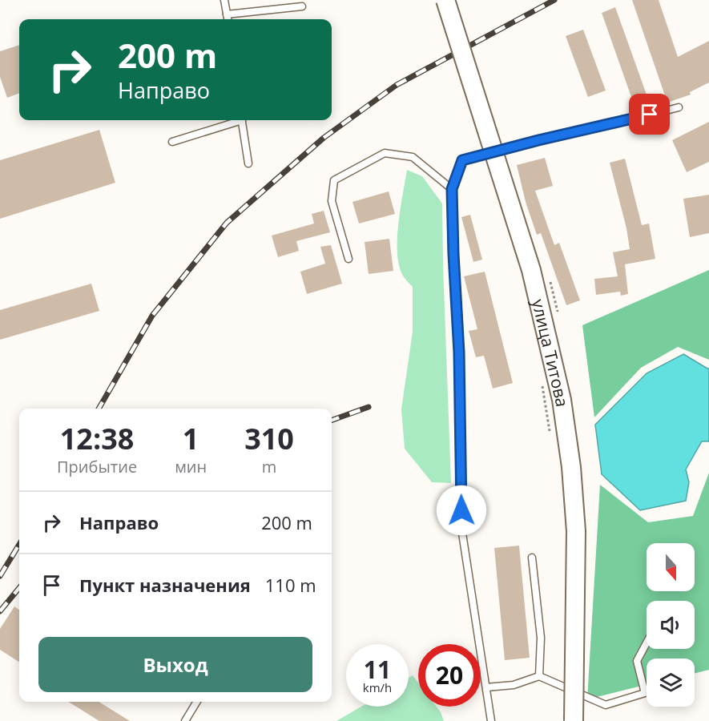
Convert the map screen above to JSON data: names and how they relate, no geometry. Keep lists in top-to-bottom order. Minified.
{"streets":{"main road":["улица Титова"]},"north":"bottom","page":{"turn":["200 m","Направо"],"eta":["12:38","Прибытие","1","мин","310","m"],"list":[{"name":"Направо","value":"200 m"},{"name":"Пункт назначения","value":"110 m"}],"buttons":"Выход","speed":"11 km/h","limit":"20"}}
